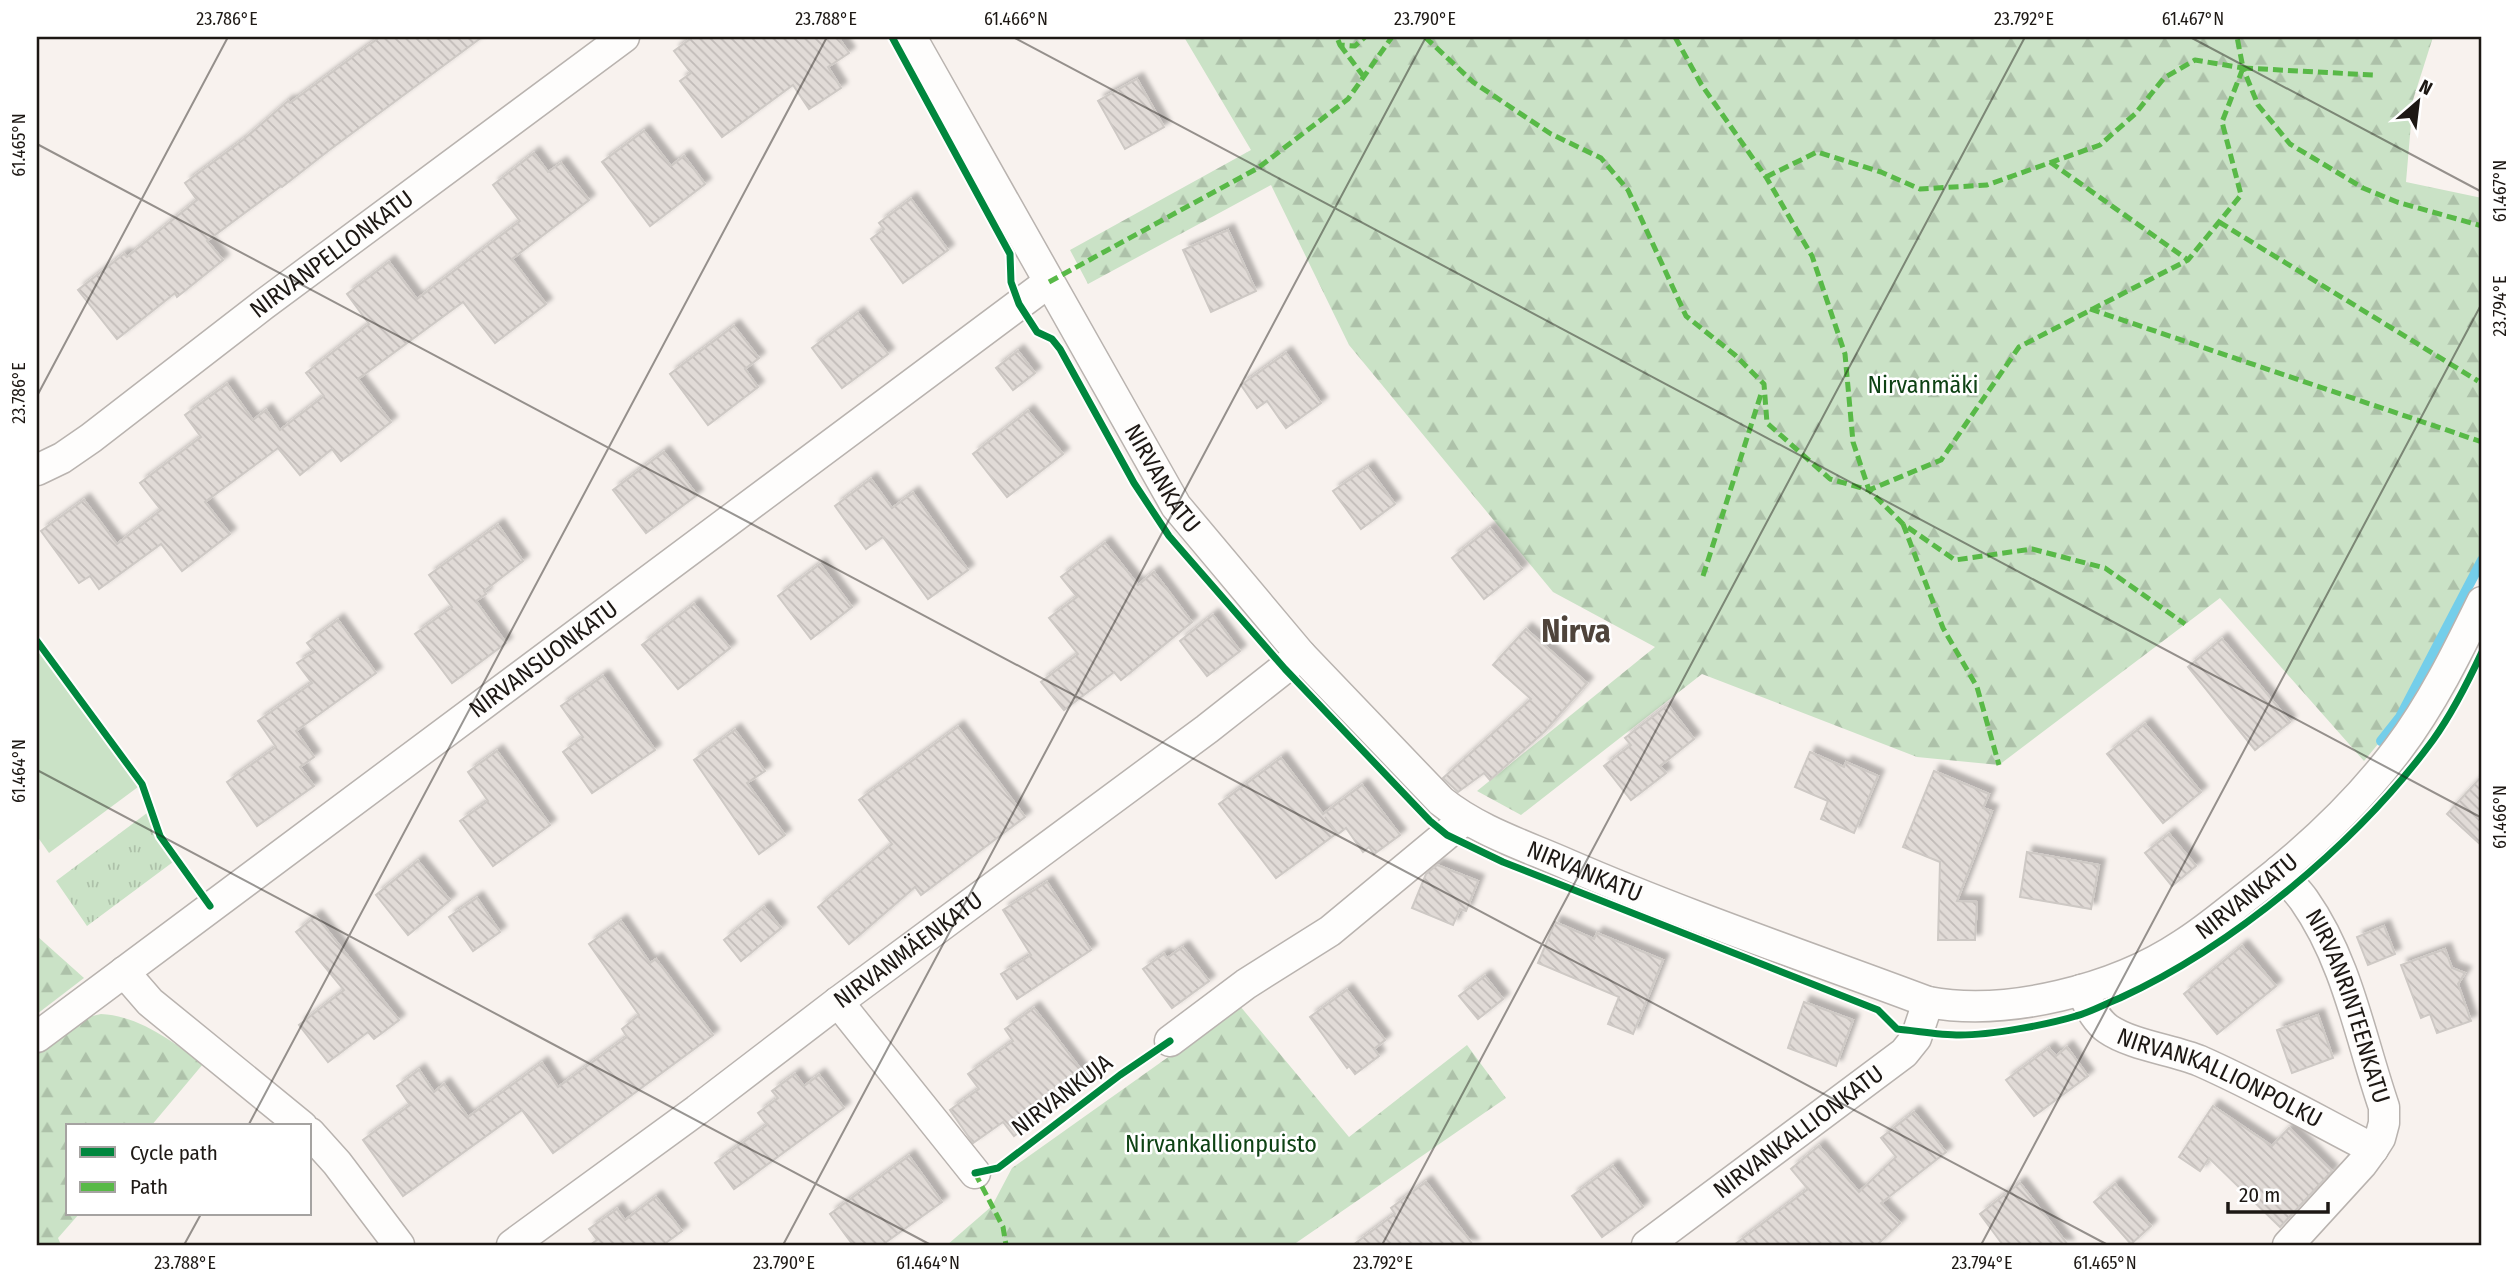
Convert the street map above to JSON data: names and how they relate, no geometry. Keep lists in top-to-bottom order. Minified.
{"streets":{"street":["NIRVANPELLONKATU","NIRVANKATU","NIRVANSUONKATU","NIRVANMÄENKATU","NIRVANRINTEENKATU","NIRVANKALLIONPOLKU","NIRVANKALLIONKATU"],"cycle path":["NIRVANKUJA"]},"crossings":[["NIRVANKATU","NIRVANSUONKATU"],["NIRVANKATU","NIRVANMÄENKATU"],["NIRVANKATU","NIRVANRINTEENKATU"],["NIRVANKATU","NIRVANKALLIONPOLKU"],["NIRVANKATU","NIRVANKALLIONKATU"],["NIRVANRINTEENKATU","NIRVANKALLIONPOLKU"]],"districts":["Nirva"],"parks":["Nirvanmäki","Nirvankallionpuisto"],"legend":["Cycle path","Path"],"scale_bar":"20 m","north":"top right","coordinates":["23.786°E","23.788°E","61.466°N","23.790°E","23.792°E","61.467°N","61.465°N","23.794°E","61.464°N"]}
